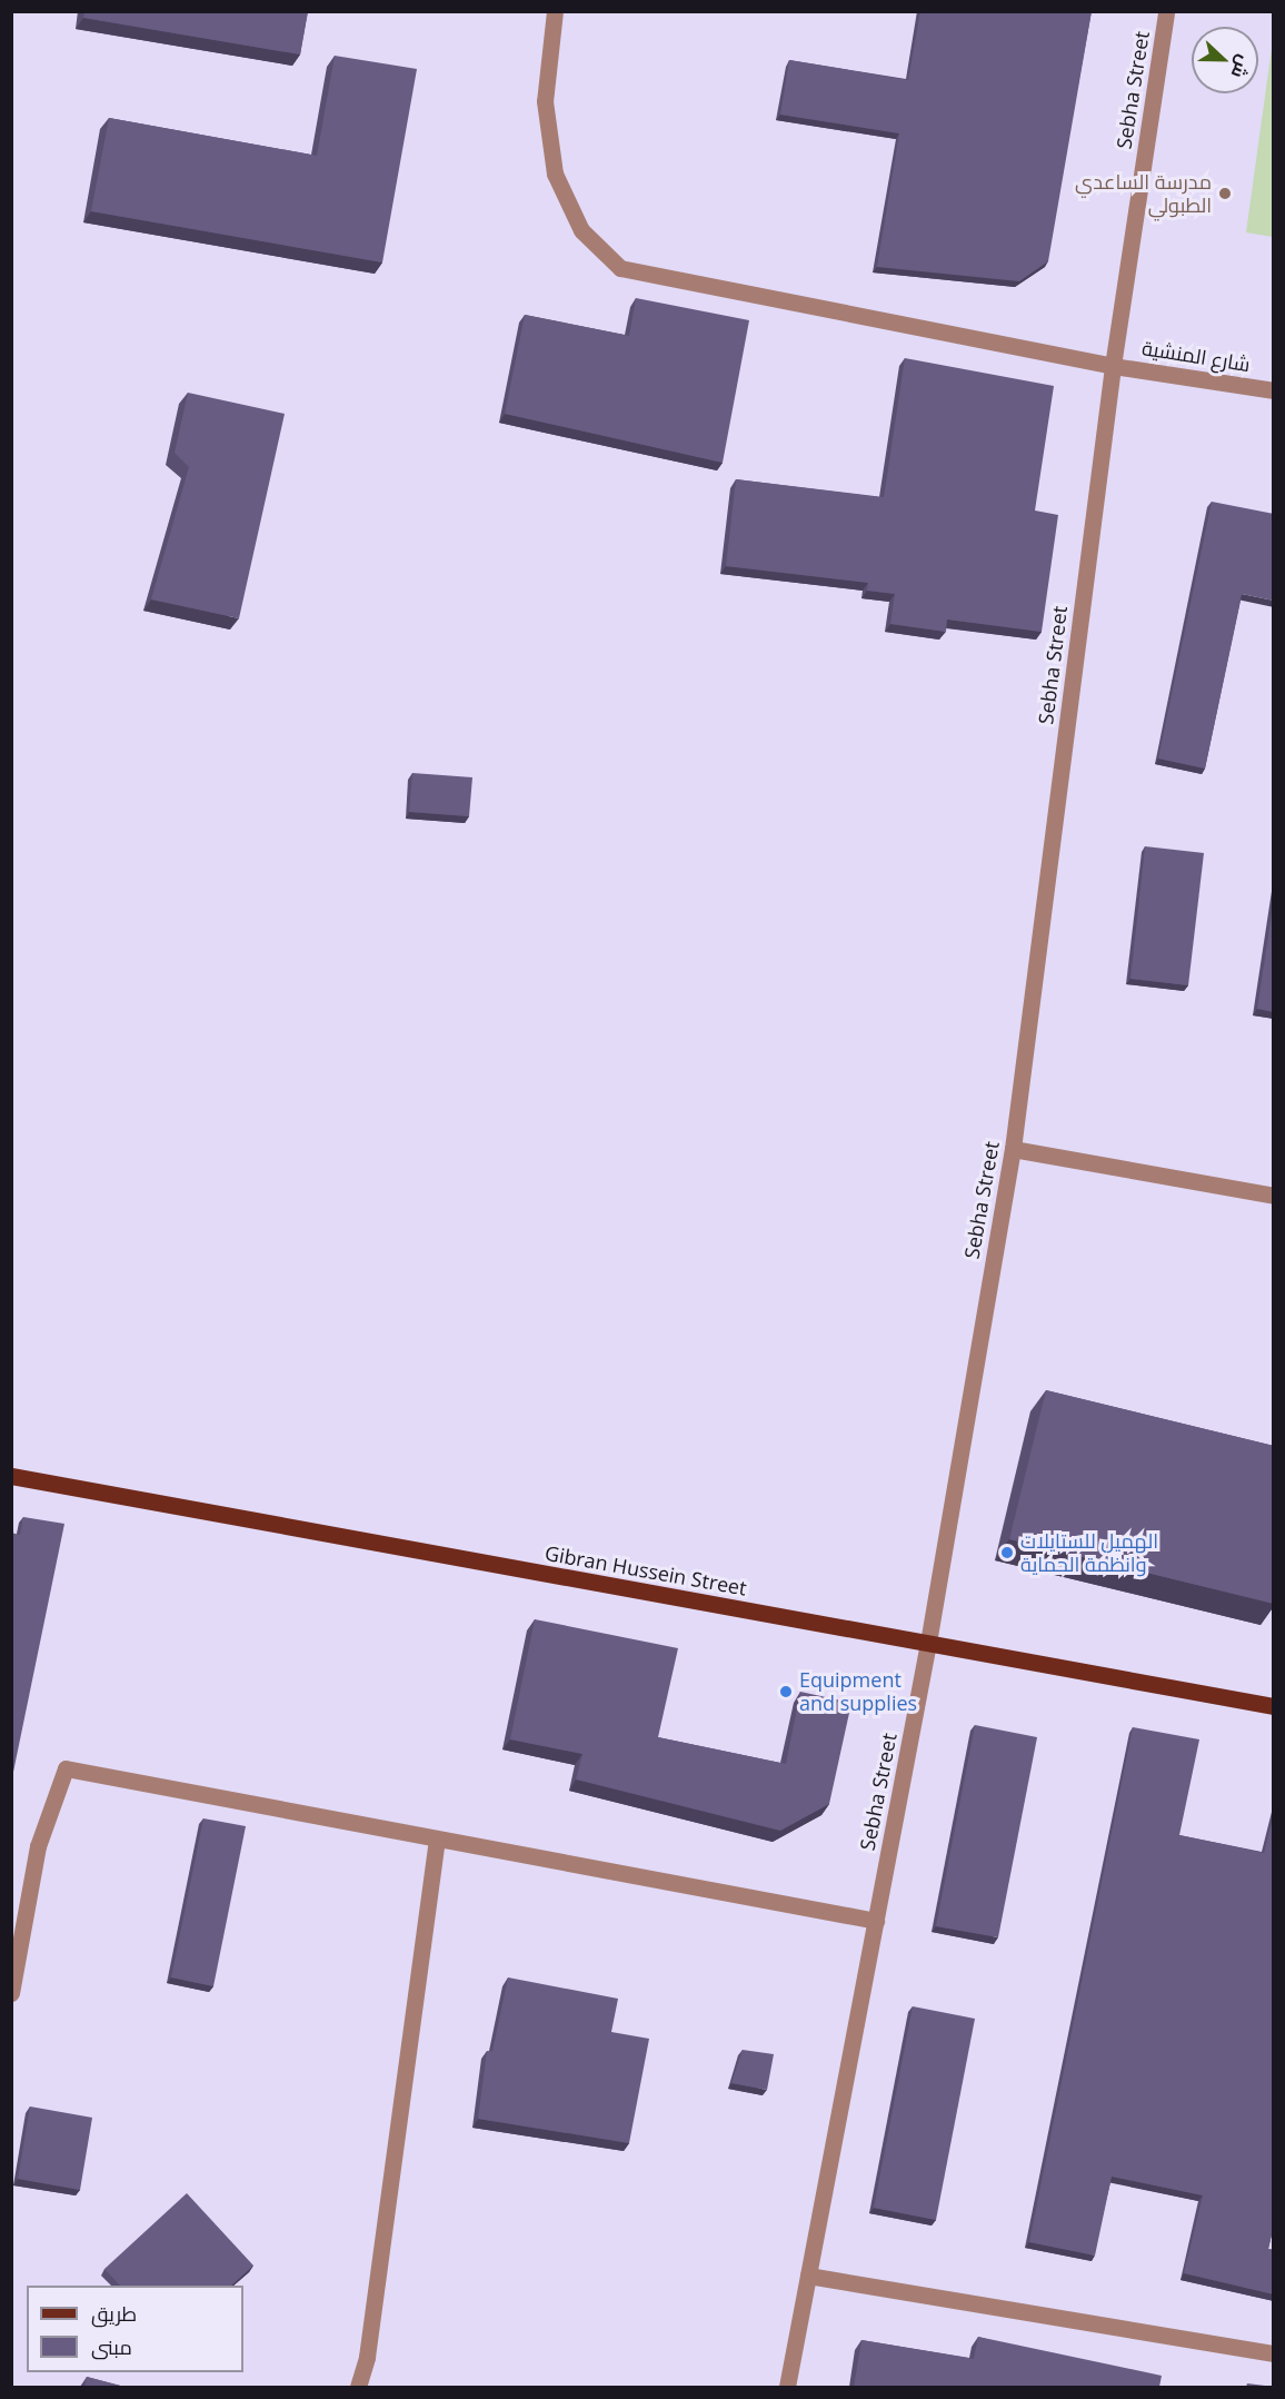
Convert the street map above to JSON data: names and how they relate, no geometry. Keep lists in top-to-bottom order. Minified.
{"streets":{"main road":["Gibran Hussein Street"],"street":["Sebha Street","شارع المنشية"]},"crossings":[["Sebha Street","شارع المنشية"],["Sebha Street","Gibran Hussein Street"]],"places":["مدرسة الساعدي الطبولي","الهميل للستايلات وانظمة الحماية","Equipment and supplies"],"legend":["طريق","مبنى"],"north":"right"}
